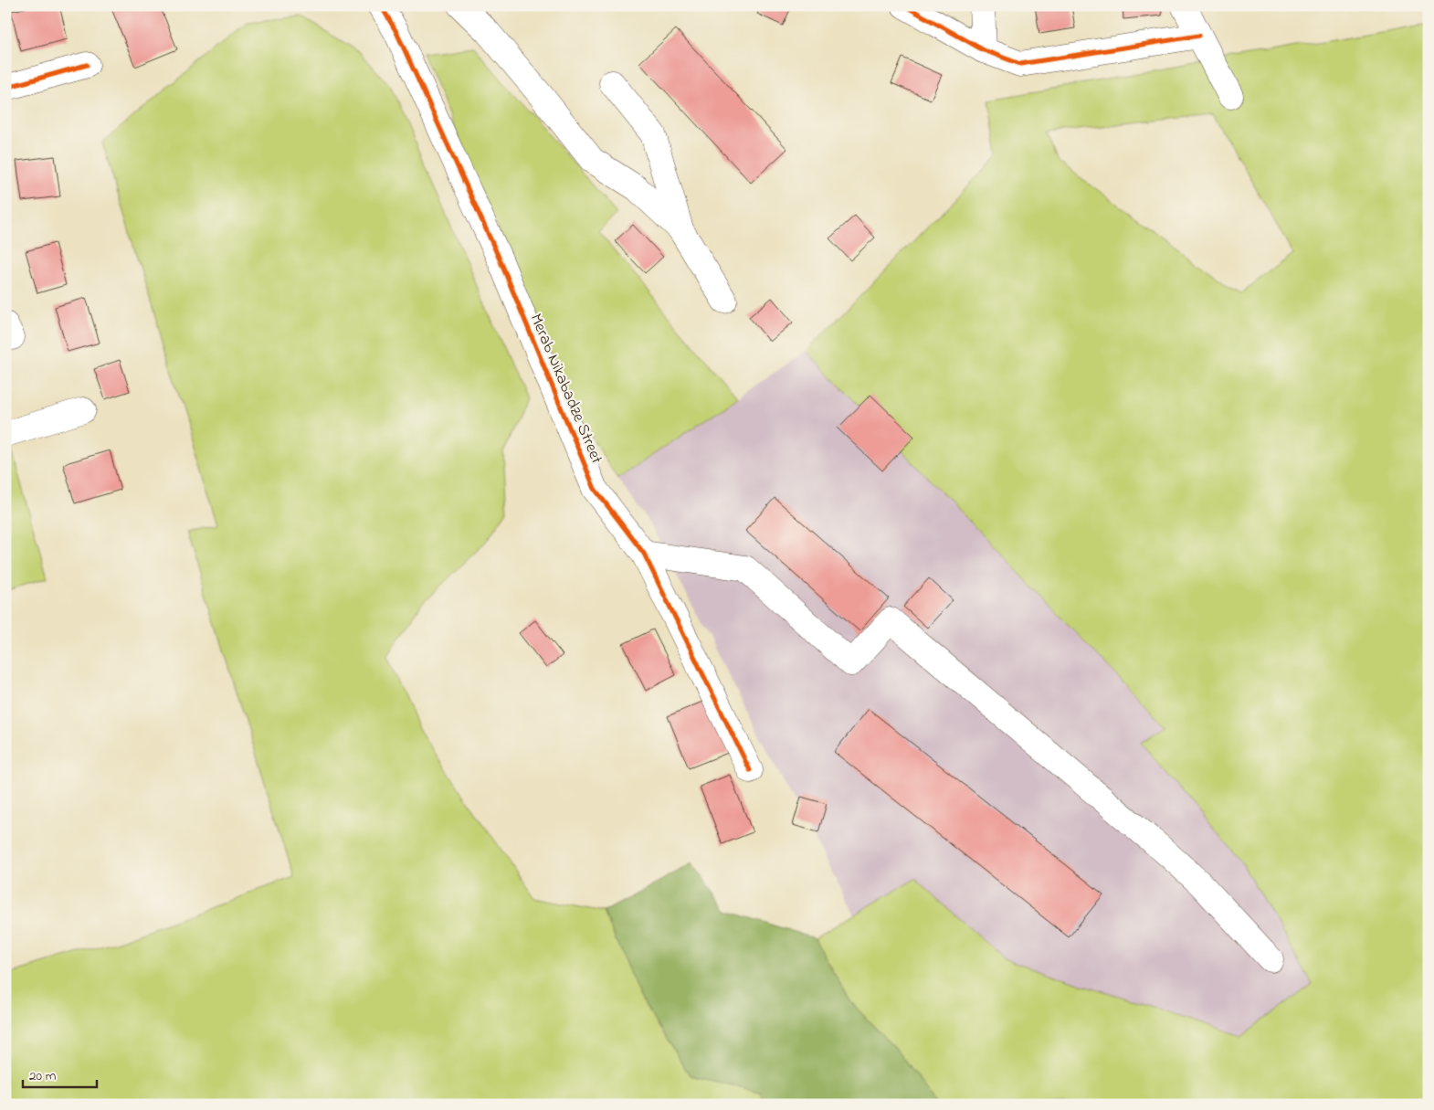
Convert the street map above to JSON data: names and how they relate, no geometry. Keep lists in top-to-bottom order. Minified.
{"streets":{"street":["Merab Nikabadze Street"]},"scale_bar":"20 m"}
